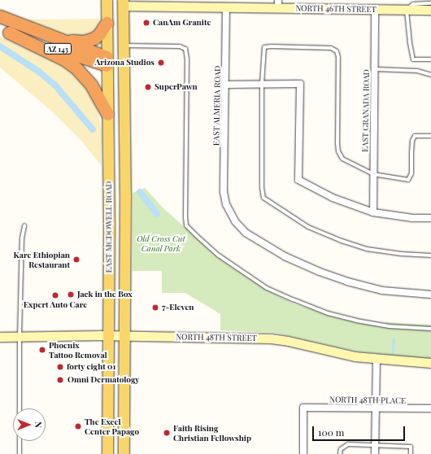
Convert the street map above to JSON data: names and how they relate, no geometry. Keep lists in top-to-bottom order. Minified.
{"streets":{"highway":["AZ 143"],"main road":["EAST MCDOWELL ROAD"],"street":["NORTH 46TH STREET","EAST ALMERIA ROAD","EAST GRANADA ROAD","NORTH 48TH STREET","NORTH 48TH PLACE"]},"crossings":[["NORTH 46TH STREET","EAST ALMERIA ROAD"],["NORTH 46TH STREET","EAST GRANADA ROAD"],["NORTH 46TH STREET","EAST MCDOWELL ROAD"],["AZ 143","EAST MCDOWELL ROAD"],["EAST MCDOWELL ROAD","NORTH 48TH STREET"]],"parks":["Old Cross Cut Canal Park"],"places":["CanAm Granite","Arizona Studios","SuperPawn","Kare Ethiopian Restaurant","Jack in the Box","Expert Auto Care","7-Eleven","Phoenix Tattoo Removal","forty eight 01","Omni Dermatology","The Excel Center Papago","Faith Rising Christian Fellowship"],"scale_bar":"100 m","north":"right"}
